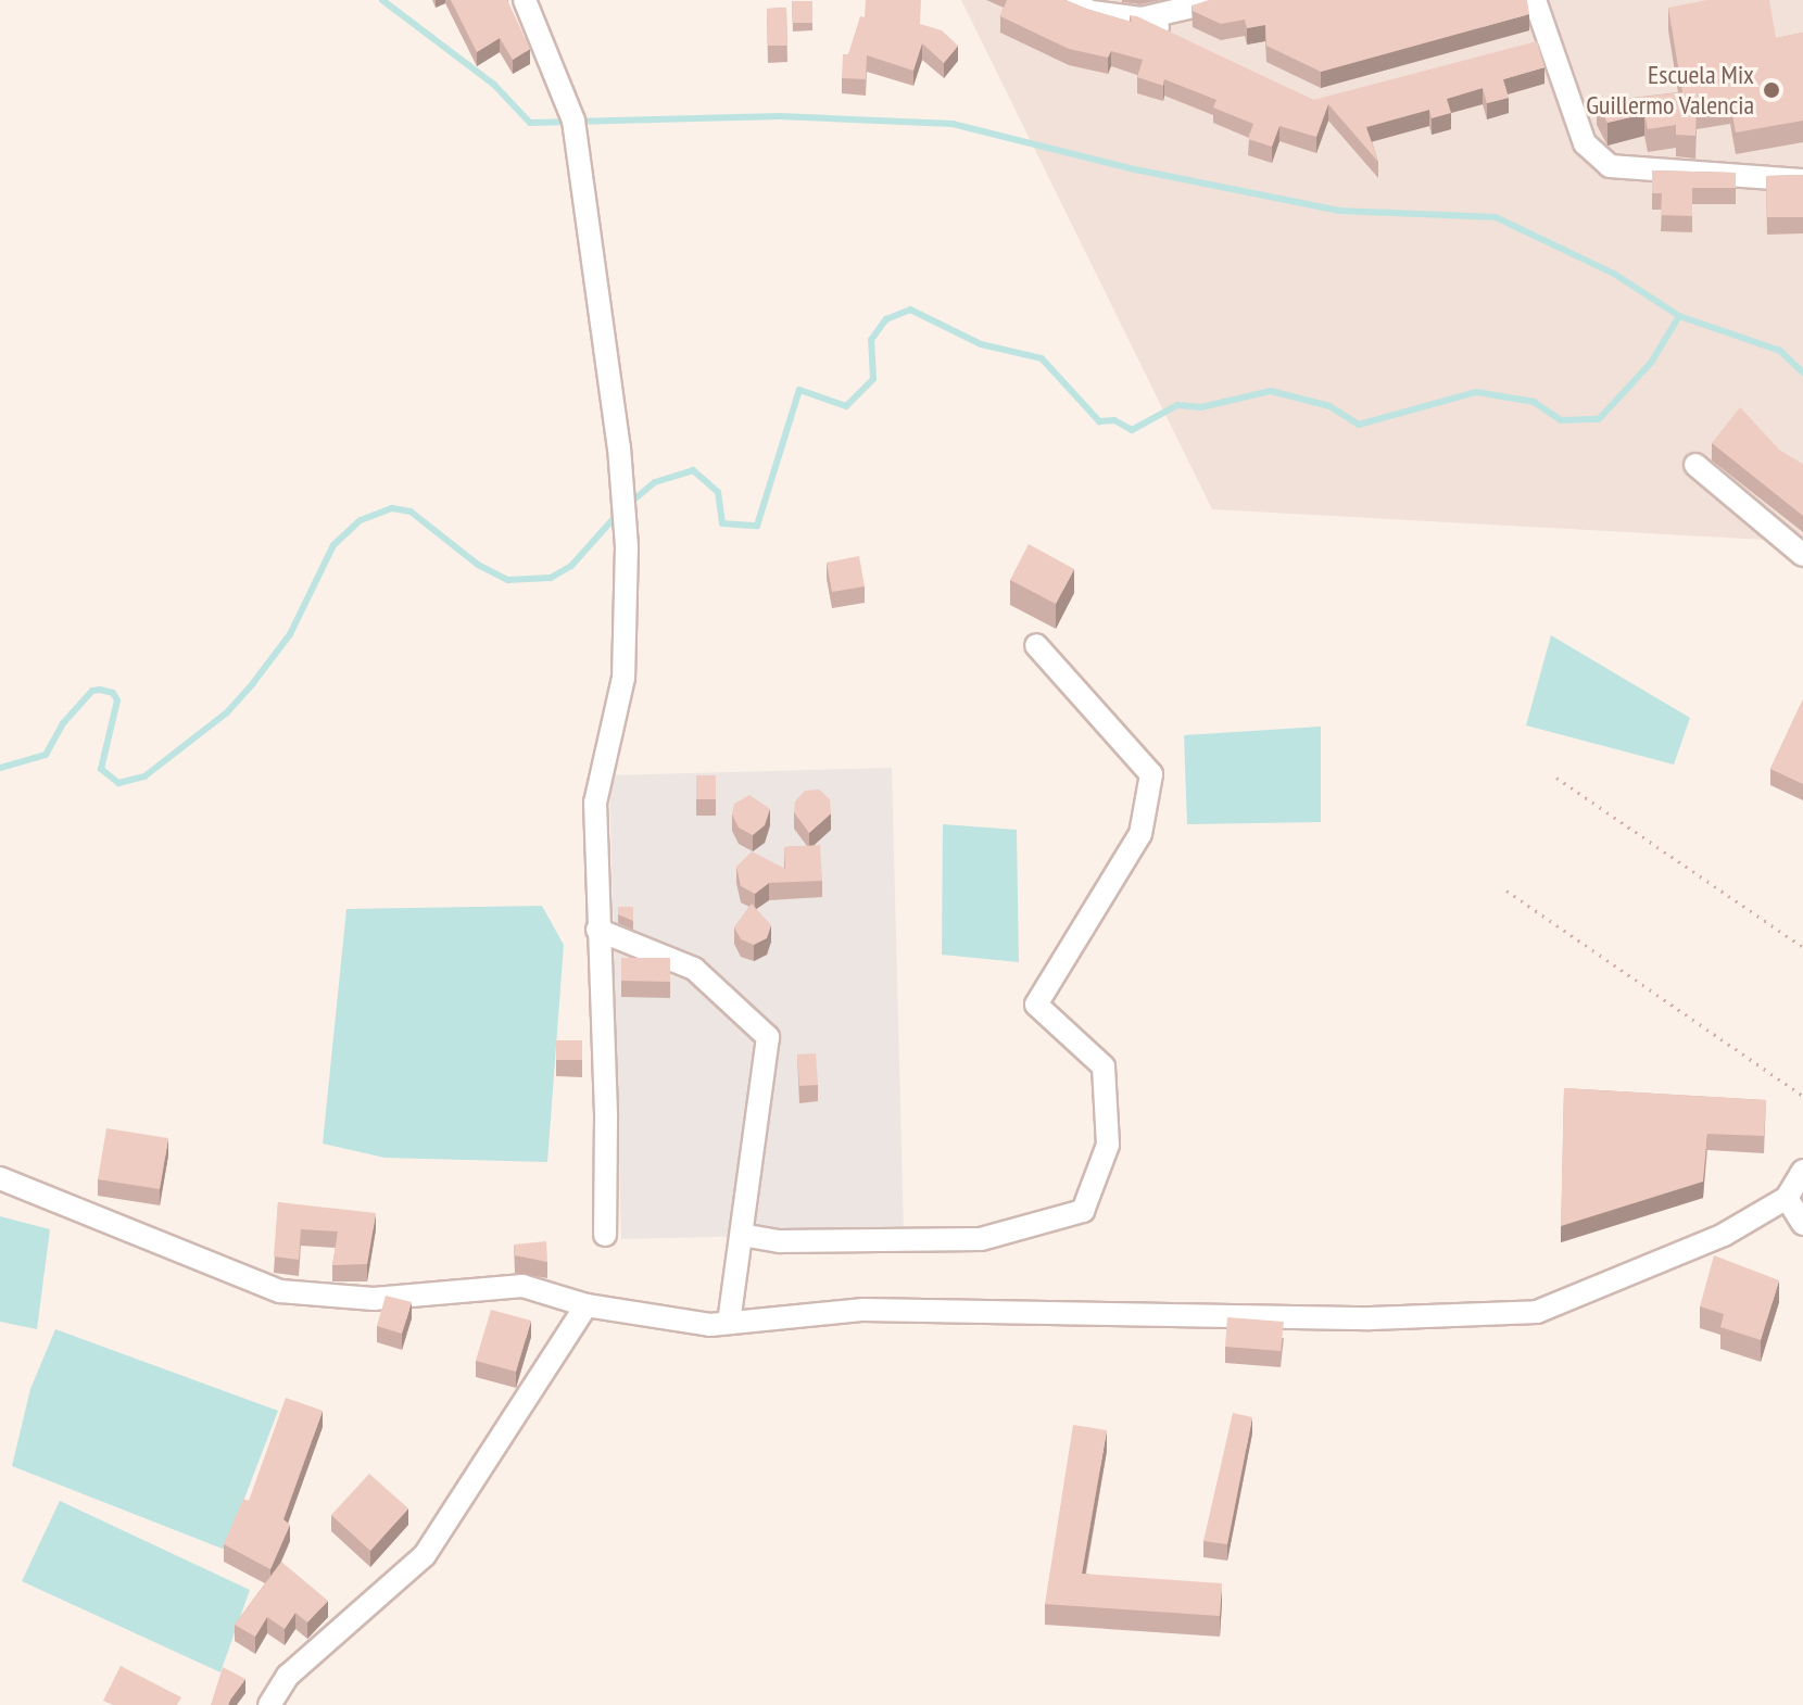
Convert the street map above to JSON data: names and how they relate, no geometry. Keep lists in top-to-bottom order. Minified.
{"places":["Escuela Mix Guillermo Valencia"]}
